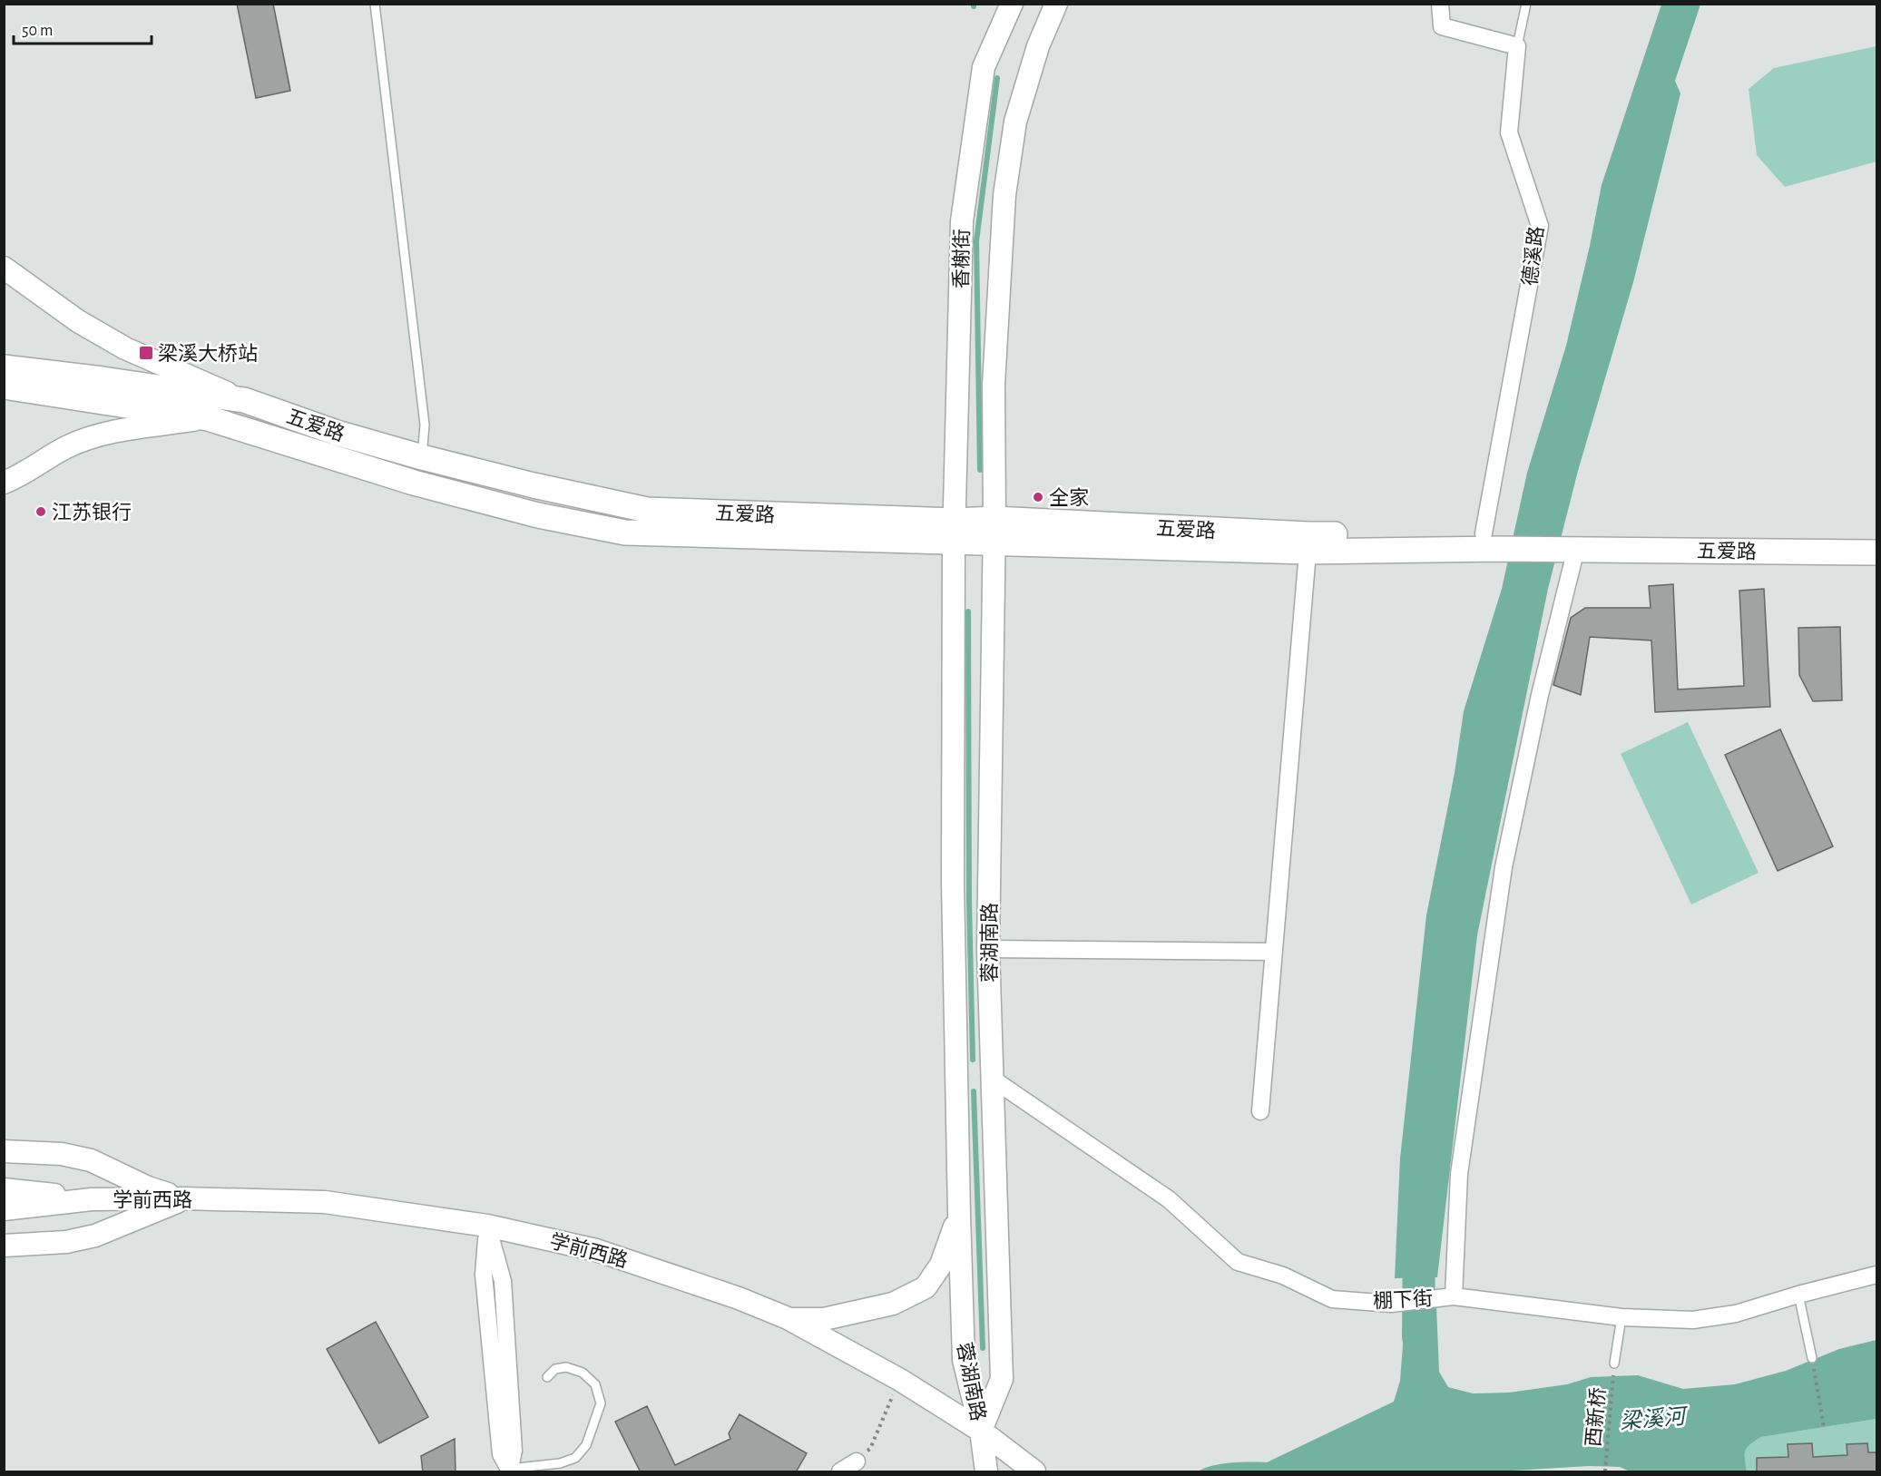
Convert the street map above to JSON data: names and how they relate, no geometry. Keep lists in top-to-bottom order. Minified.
{"streets":{"main road":["香榭街","五爱路","蓉湖南路","学前西路"],"street":["德溪路","棚下街"],"path":["西新桥"]},"crossings":[["德溪路","五爱路"],["香榭街","五爱路"],["香榭街","蓉湖南路"],["五爱路","蓉湖南路"],["蓉湖南路","学前西路"],["蓉湖南路","棚下街"]],"water":["梁溪河"],"places":{"transit":["梁溪大桥站"],"other":["全家","江苏银行"]},"scale_bar":"50 m"}
